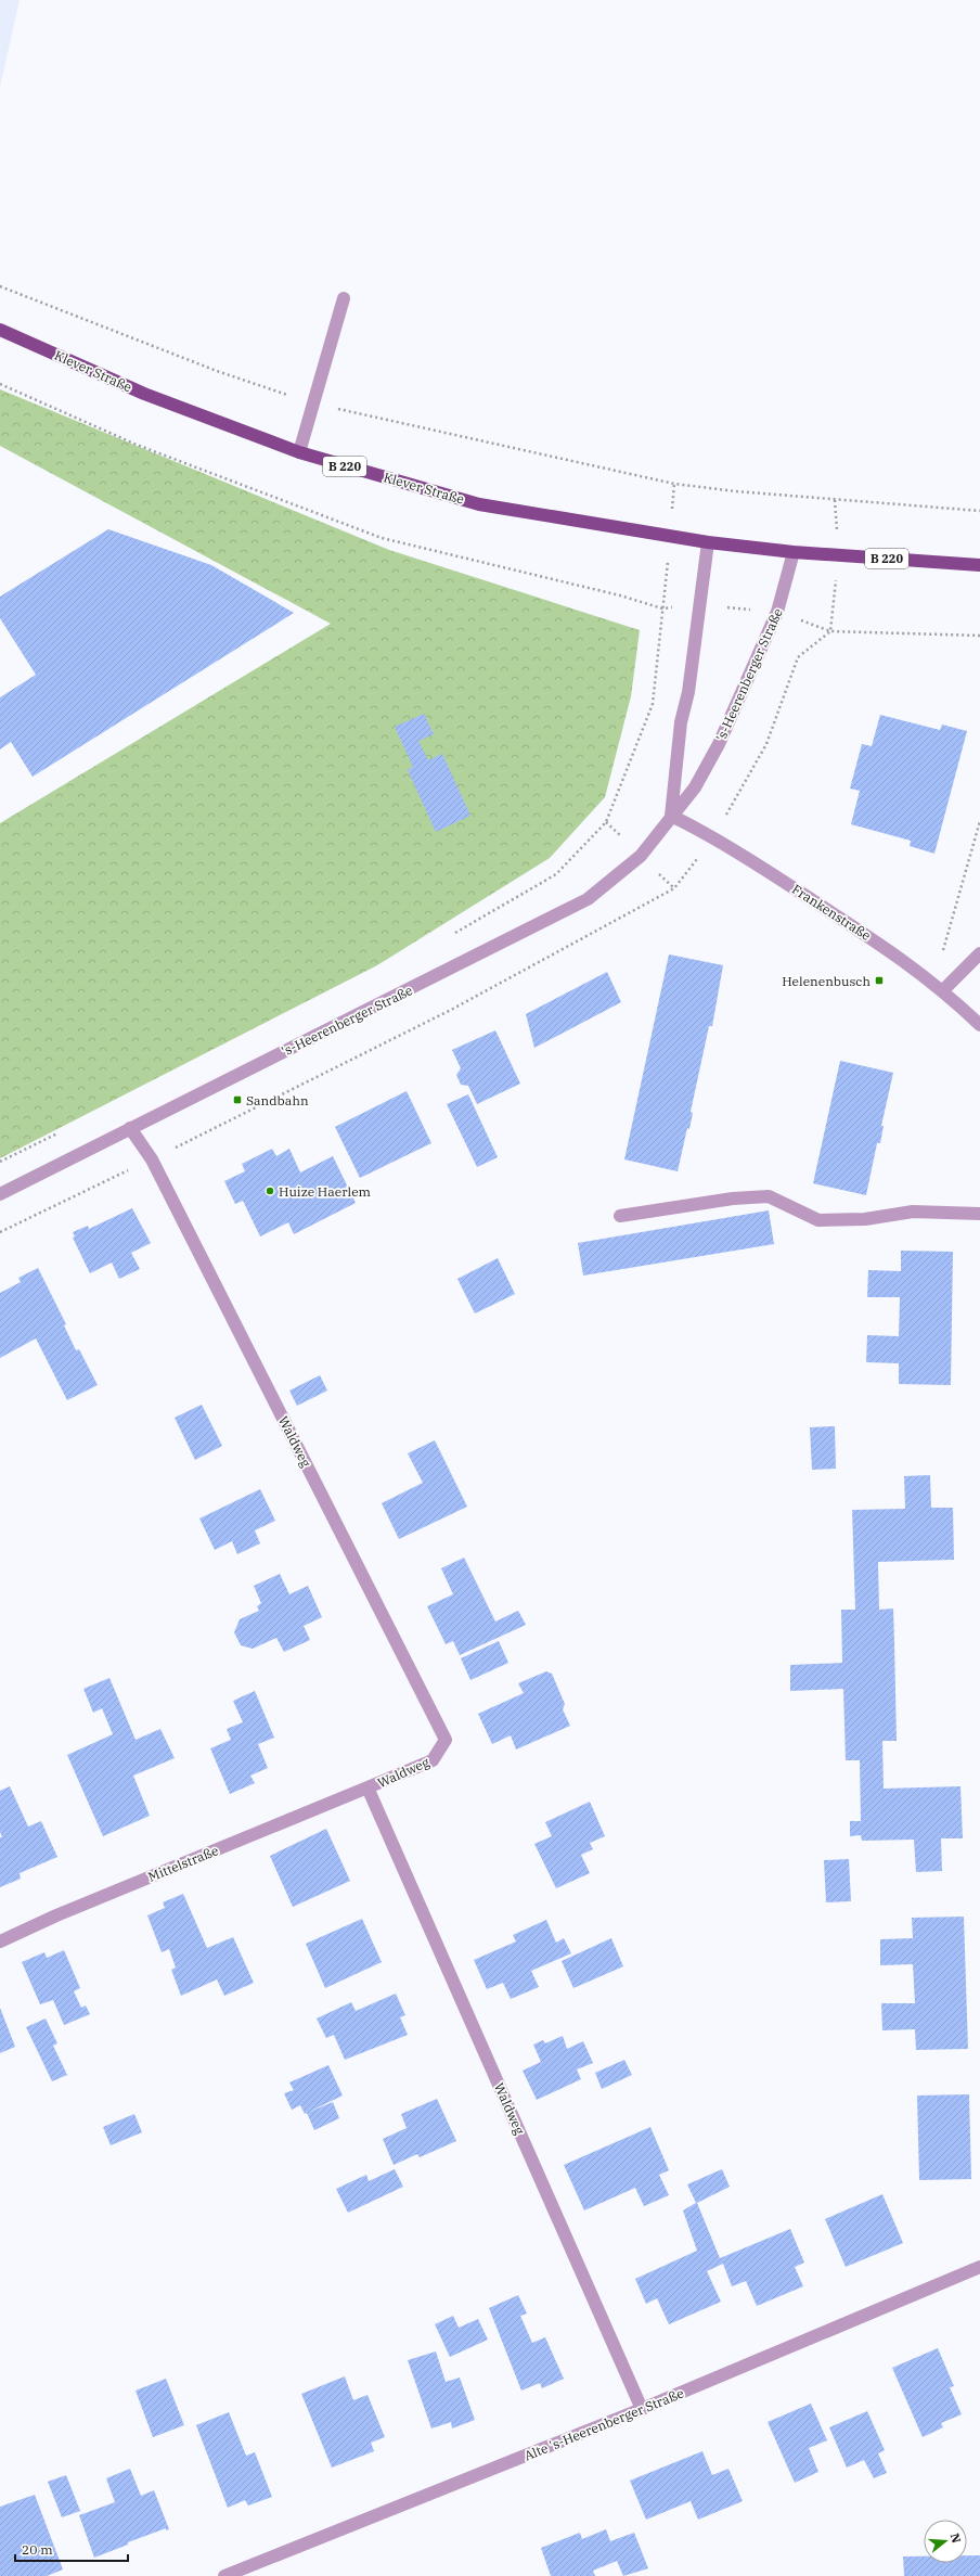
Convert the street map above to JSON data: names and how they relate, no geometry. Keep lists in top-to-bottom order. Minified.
{"streets":{"main road":["Klever Straße","B 220"],"street":["'s-Heerenberger Straße","Frankenstraße","Waldweg","Mittelstraße","Alte 's-Heerenberger Straße"]},"crossings":[["Klever Straße","B 220"],["Klever Straße","'s-Heerenberger Straße"],["B 220","'s-Heerenberger Straße"],["'s-Heerenberger Straße","Frankenstraße"],["'s-Heerenberger Straße","Waldweg"],["Waldweg","Mittelstraße"],["Waldweg","Alte 's-Heerenberger Straße"]],"places":{"transit":["Helenenbusch","Sandbahn"],"other":["Huize Haerlem"]},"scale_bar":"20 m","north":"right"}
